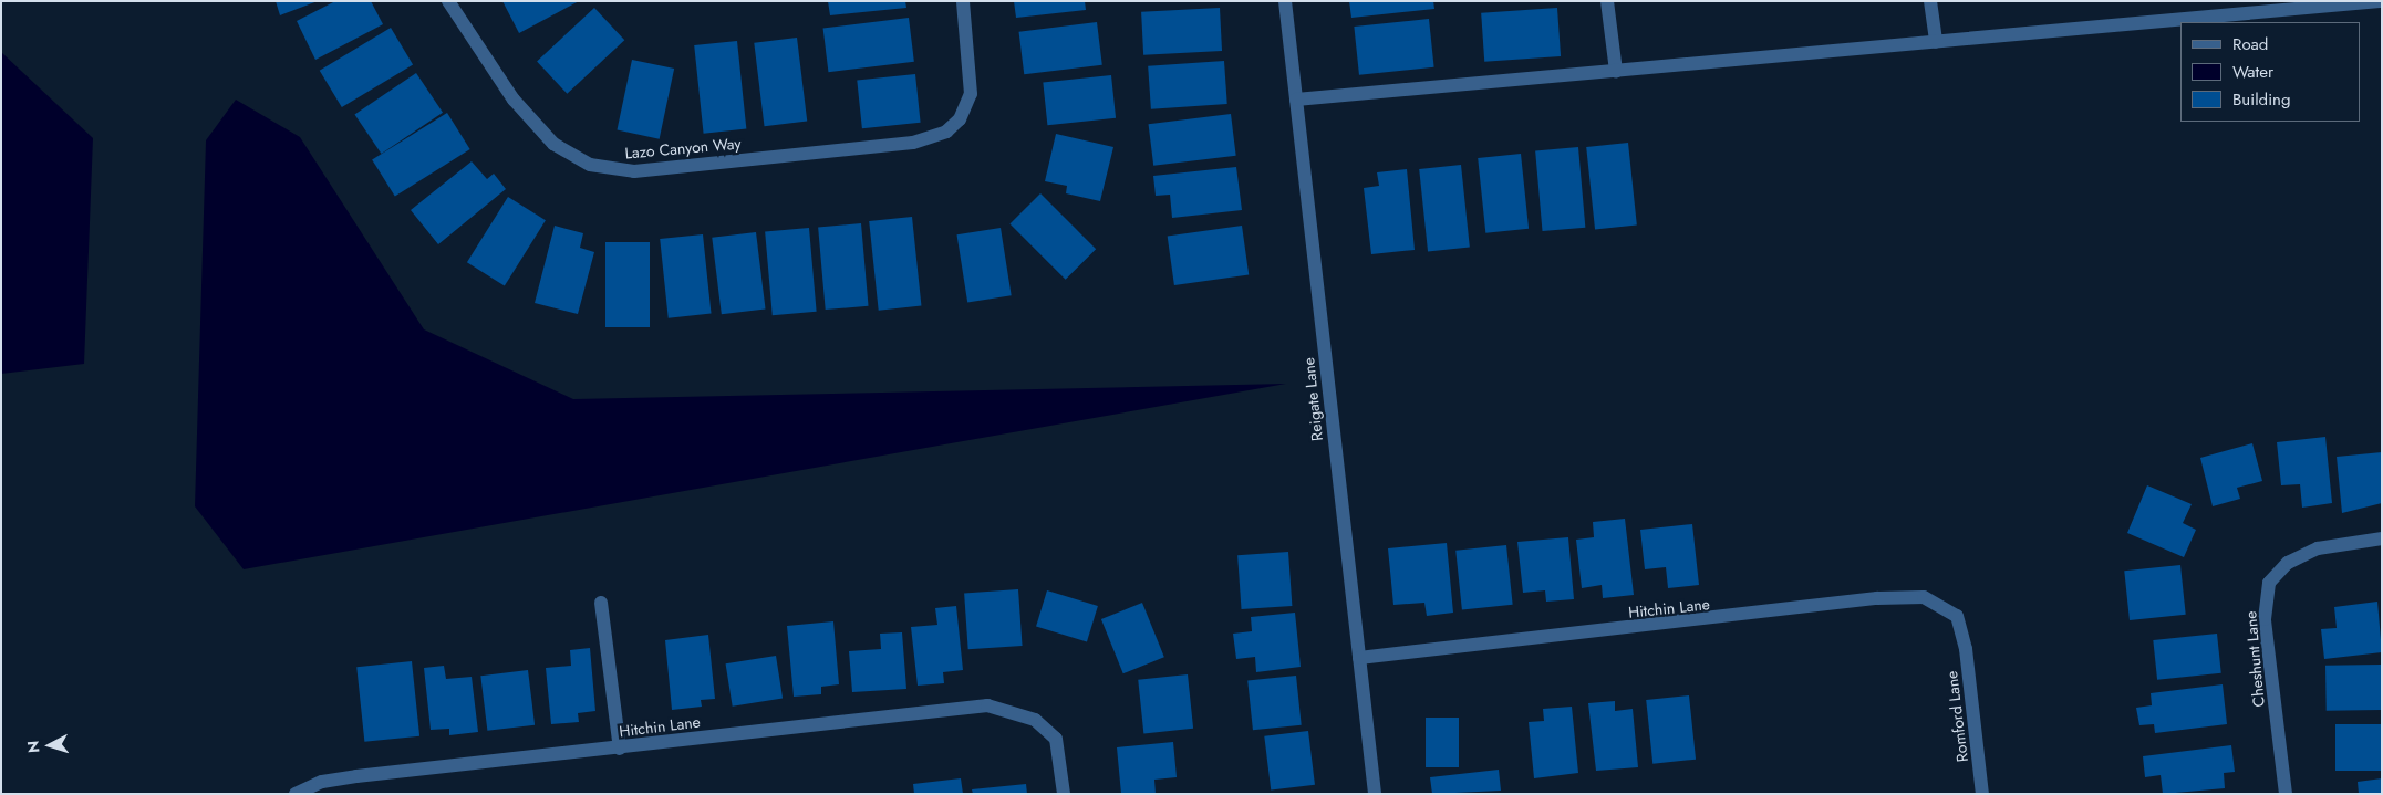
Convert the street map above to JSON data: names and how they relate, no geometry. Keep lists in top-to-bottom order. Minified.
{"streets":{"street":["Lazo Canyon Way","Reigate Lane","Hitchin Lane","Cheshunt Lane","Romford Lane"]},"crossings":[["Reigate Lane","Hitchin Lane"],["Hitchin Lane","Romford Lane"]],"legend":["Road","Water","Building"],"north":"left"}
